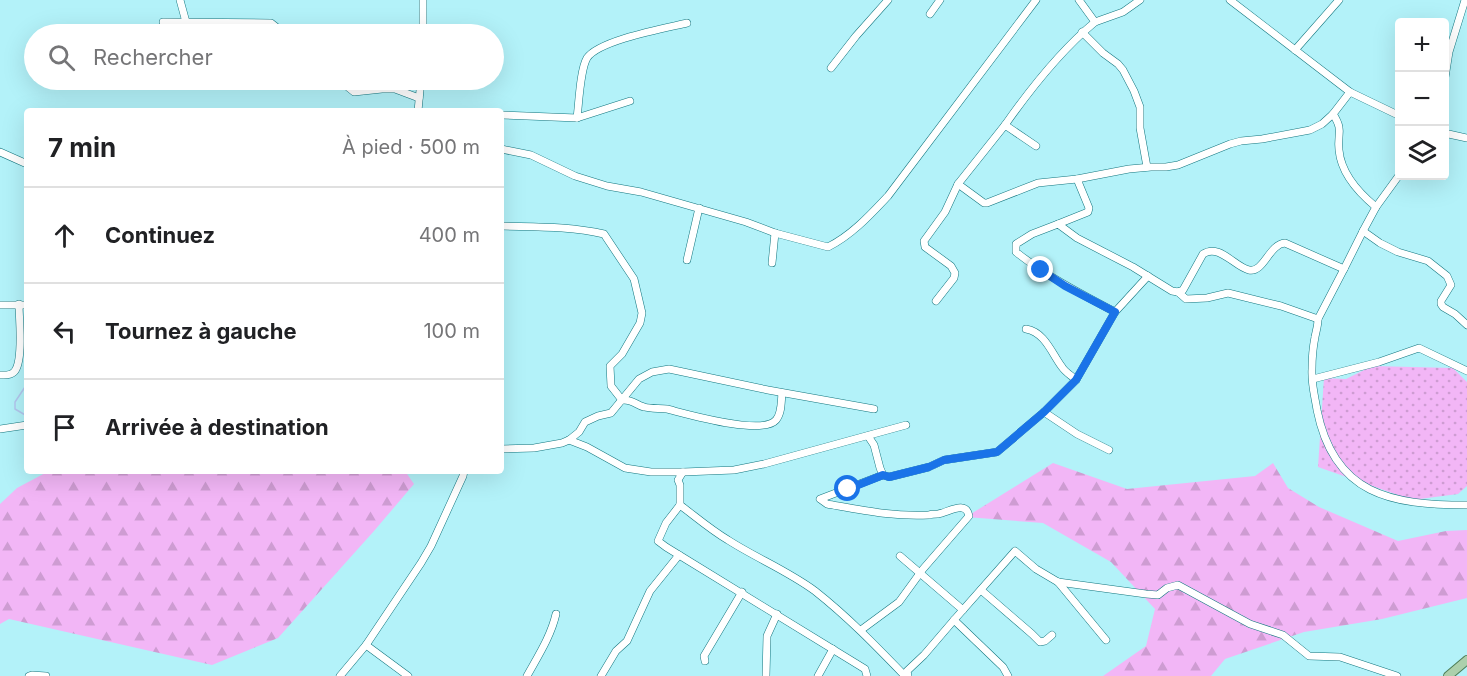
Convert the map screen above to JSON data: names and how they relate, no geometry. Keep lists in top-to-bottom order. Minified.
{"page":{"map_buttons":["+","−"],"search":"Rechercher","heading":["7 min","À pied · 500 m"],"list":[["Continuez","400 m"],["Tournez à gauche","100 m"],"Arrivée à destination"]}}
